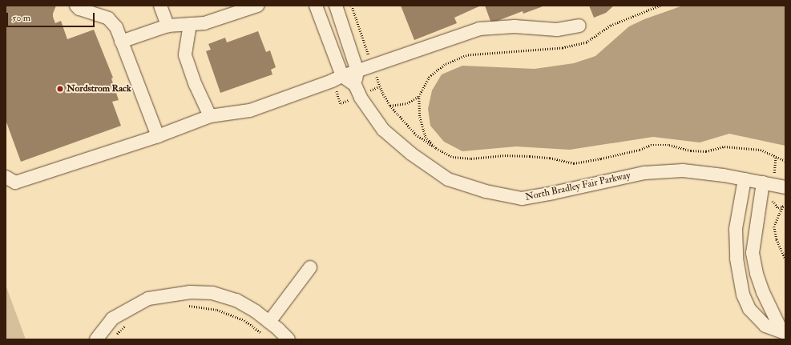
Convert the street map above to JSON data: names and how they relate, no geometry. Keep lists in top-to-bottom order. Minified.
{"streets":{"street":["North Bradley Fair Parkway"]},"places":["Nordstrom Rack"],"scale_bar":"50 m"}
